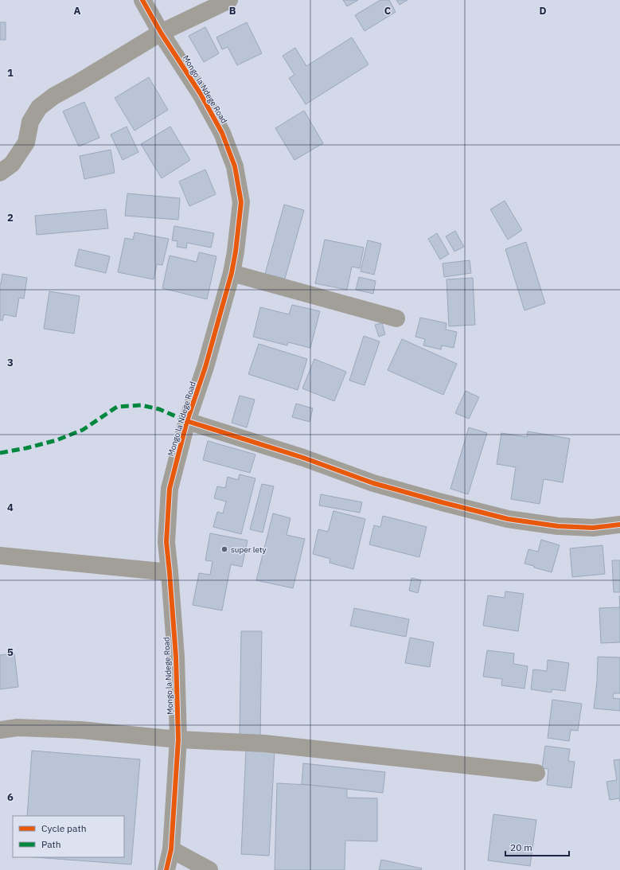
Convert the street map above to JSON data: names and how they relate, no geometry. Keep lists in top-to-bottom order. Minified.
{"streets":{"street":["Mongo la Ndege Road"]},"places":["super lety"],"legend":["Cycle path","Path"],"scale_bar":"20 m","grid":{"columns":["A","B","C","D"],"rows":["1","2","3","4","5","6"]}}
